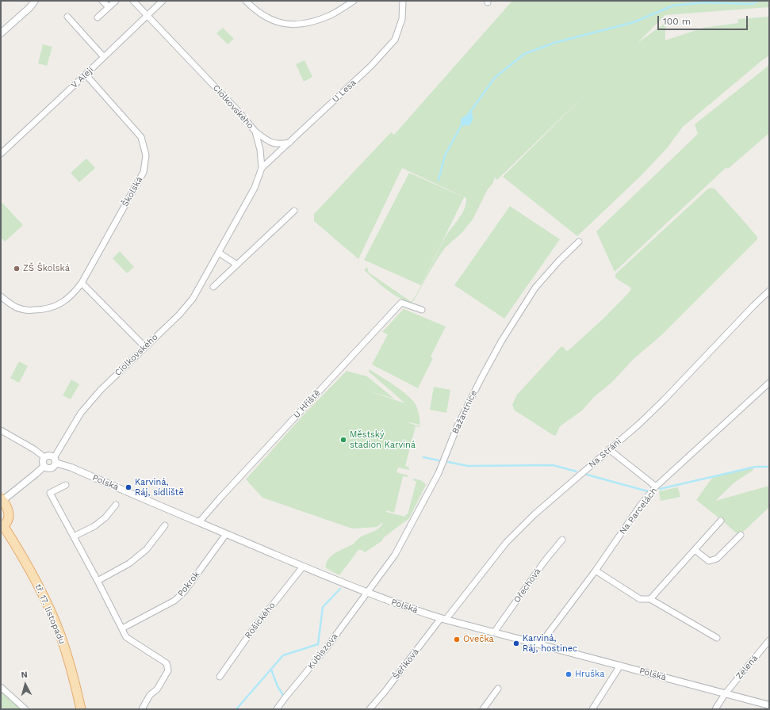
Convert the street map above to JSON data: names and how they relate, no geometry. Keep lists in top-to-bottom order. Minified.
{"streets":{"main road":["tř. 17. listopadu"],"street":["V Aleji","U Lesa","Ciolkovského","Školská","U Hřiště","Bažantnice","Na Stráni","Polská","Na Parcelách","Pokrok","Ořechová","Rošického","Kubiszova","Šeříková","Zelená"]},"crossings":[["V Aleji","Ciolkovského"],["V Aleji","Školská"],["U Lesa","Ciolkovského"],["Ciolkovského","Polská"],["U Hřiště","Polská"],["Bažantnice","Polská"],["Bažantnice","Kubiszova"],["Na Stráni","Polská"],["Na Stráni","Šeříková"],["Polská","Na Parcelách"],["Polská","Pokrok"],["Polská","Ořechová"],["Polská","Rošického"],["Polská","Kubiszova"],["Polská","Šeříková"],["Polská","Zelená"]],"places":["ZŠ Školská","Městský stadion Karviná","Karviná, Ráj, sídliště","Ovečka","Karviná, Ráj, hostinec","Hruška"],"scale_bar":"100 m","north":"top"}
